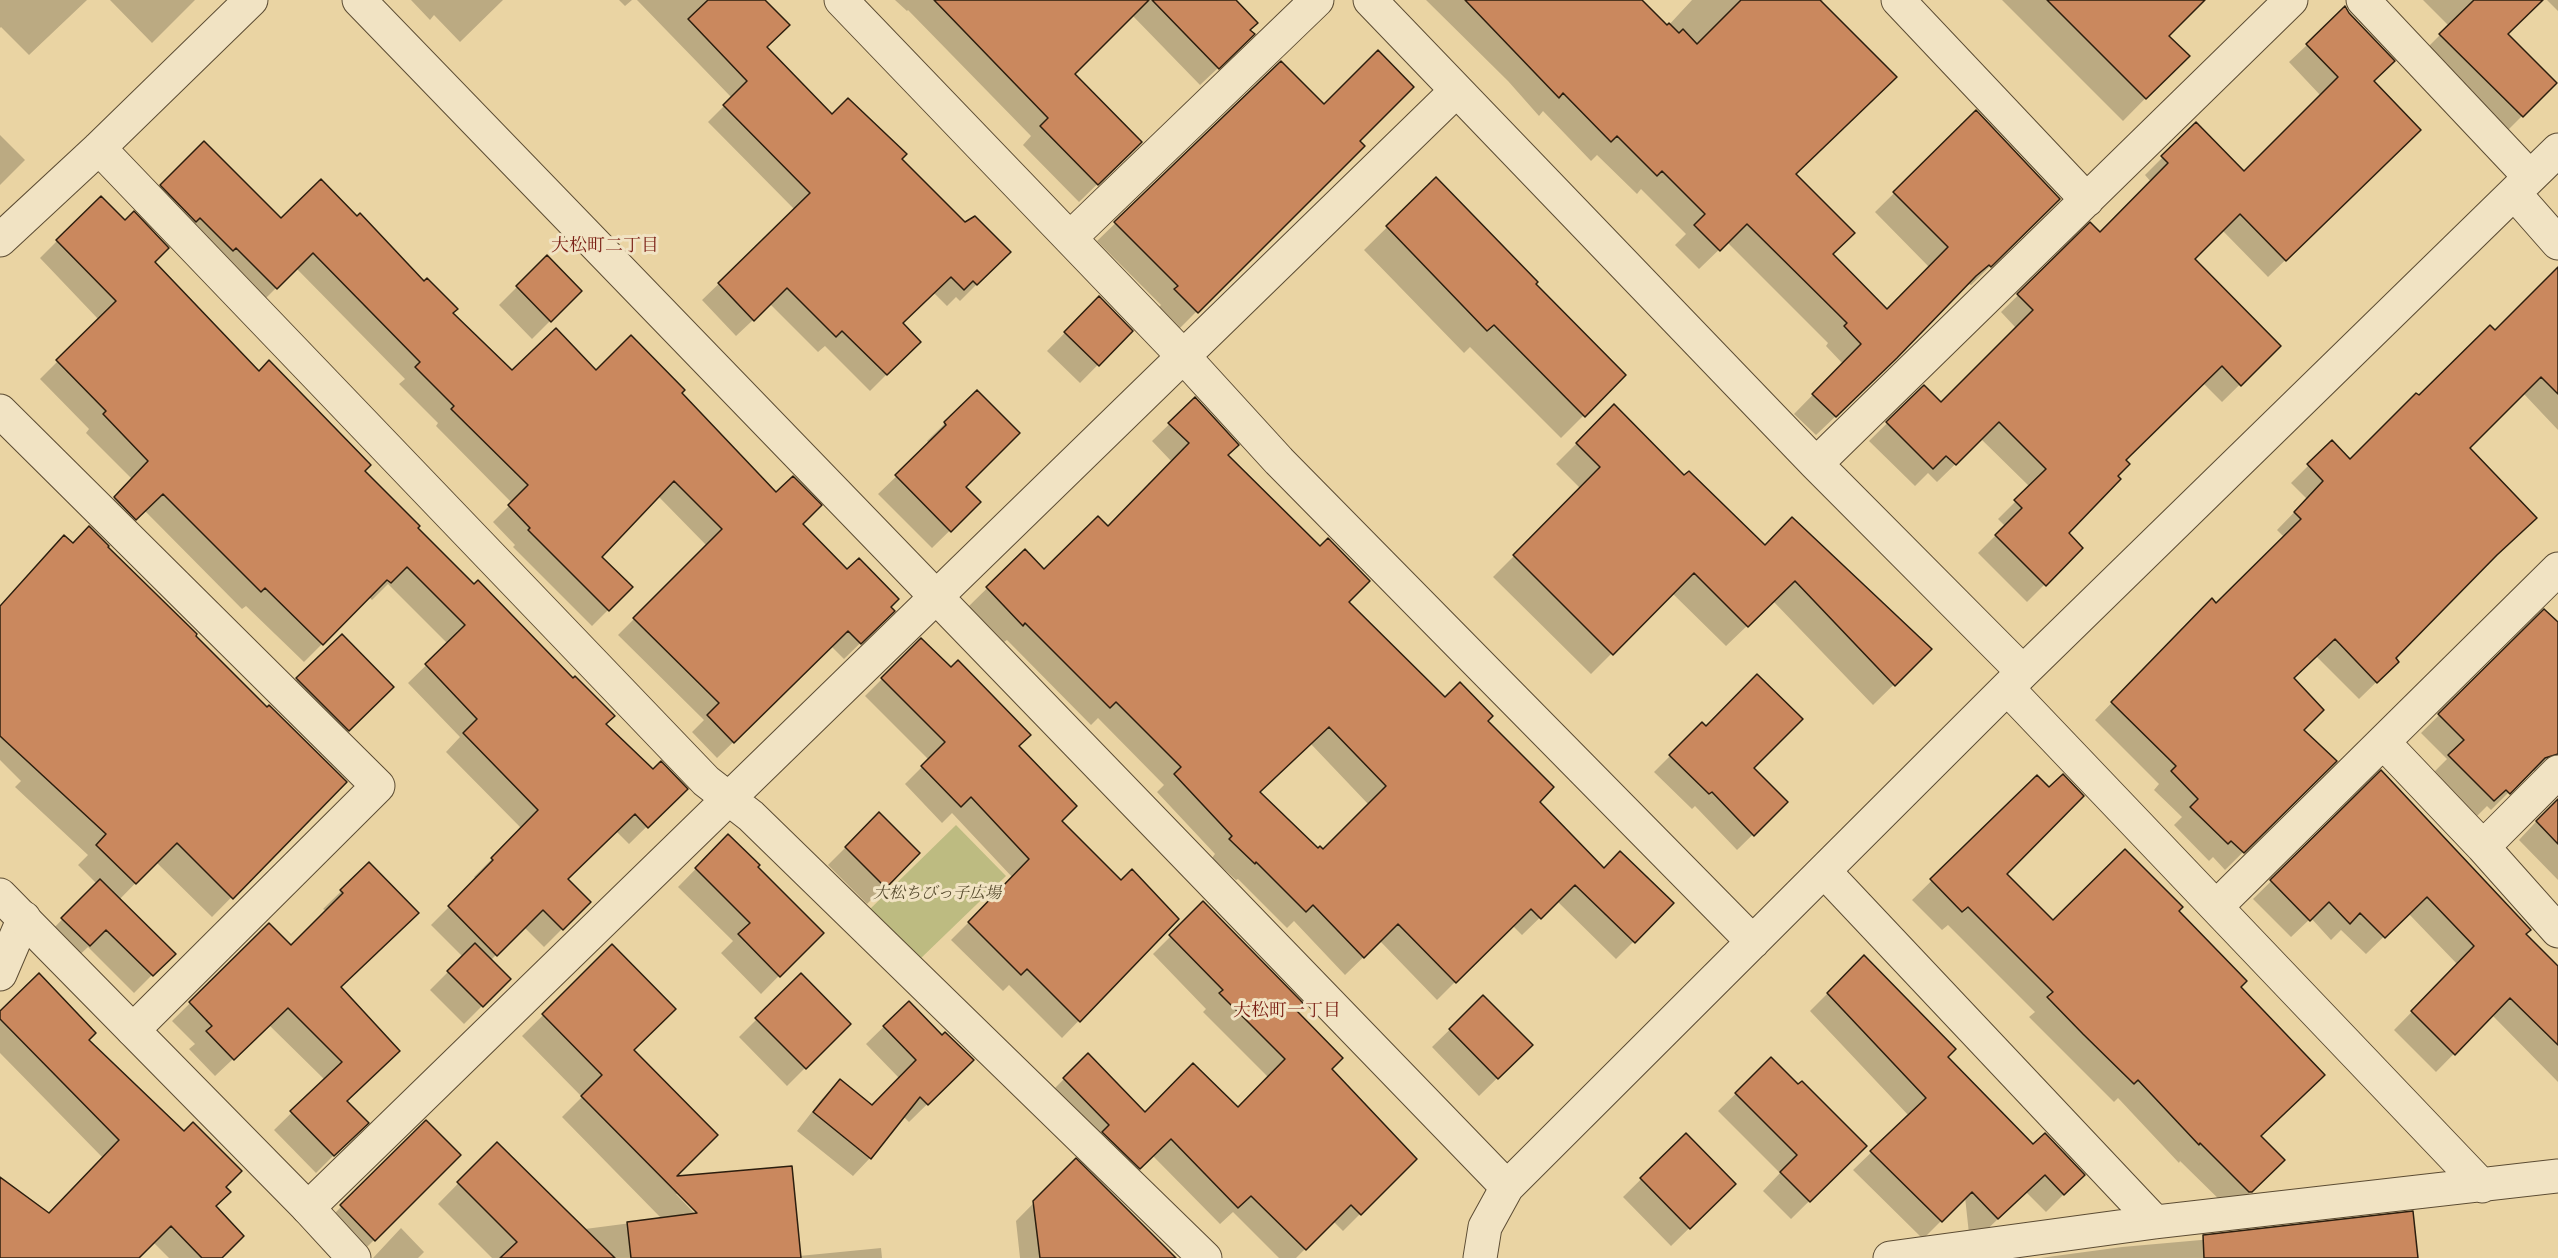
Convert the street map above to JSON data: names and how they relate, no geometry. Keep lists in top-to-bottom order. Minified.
{"districts":["大松町二丁目","大松町一丁目"],"parks":["大松ちびっ子広場"]}
